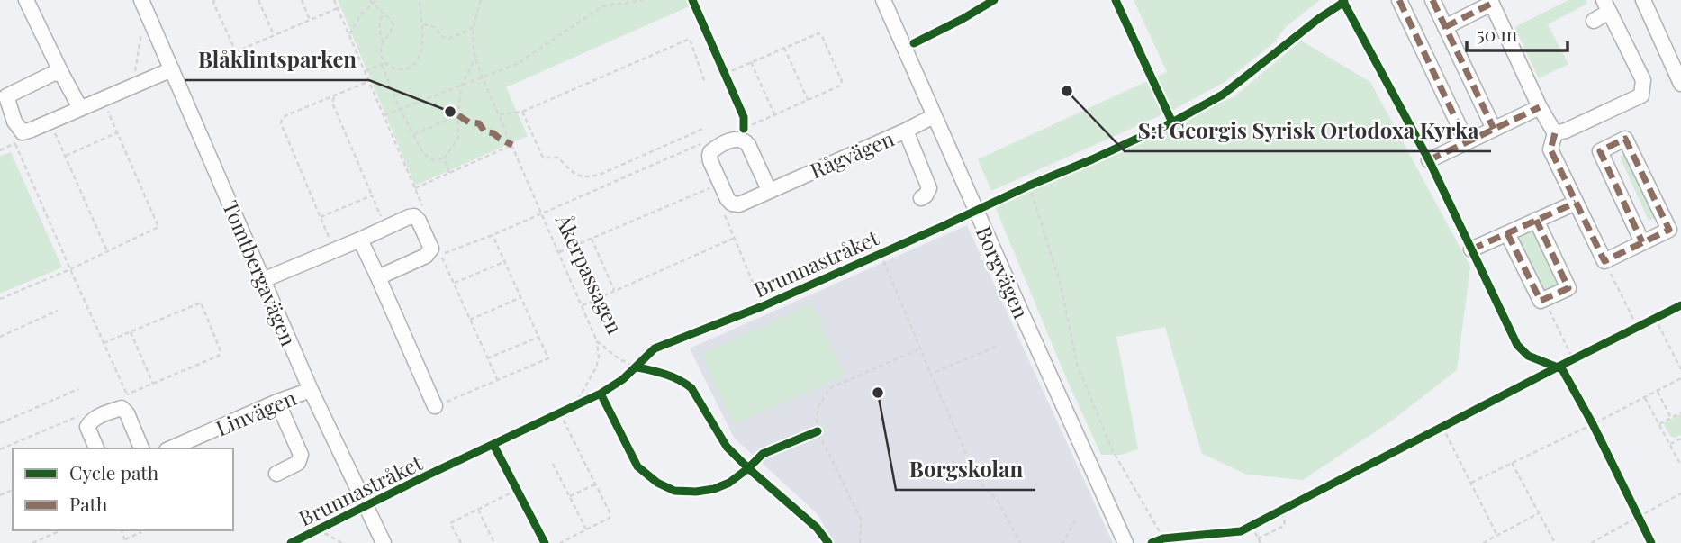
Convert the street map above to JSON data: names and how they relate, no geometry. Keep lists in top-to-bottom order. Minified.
{"streets":{"street":["Rågvägen","Borgvägen","Tomtbergavägen","Linvägen"],"path":["Åkerpassagen"],"cycle path":["Brunnastråket"]},"crossings":[["Rågvägen","Borgvägen"],["Tomtbergavägen","Linvägen"]],"places":["S:t Georgis Syrisk Ortodoxa Kyrka","Blåklintsparken","Borgskolan"],"legend":["Cycle path","Path"],"scale_bar":"50 m"}
